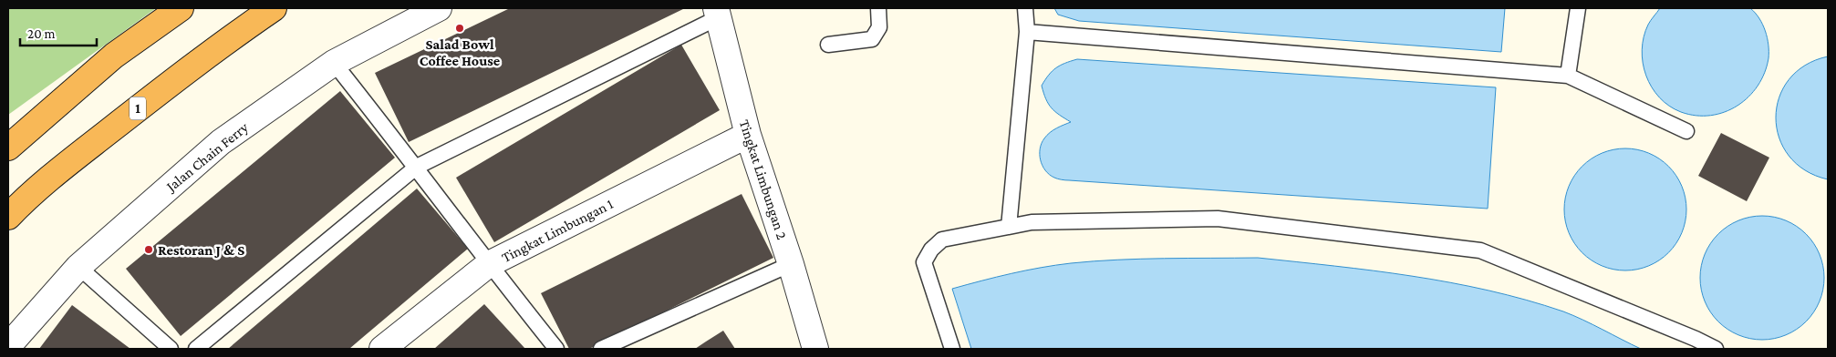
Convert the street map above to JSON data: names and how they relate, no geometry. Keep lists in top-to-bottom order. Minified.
{"streets":{"highway":["1"],"street":["Jalan Chain Ferry","Tingkat Limbungan 2","Tingkat Limbungan 1"]},"crossings":[["Tingkat Limbungan 2","Tingkat Limbungan 1"]],"places":["Salad Bowl Coffee House","Restoran J & S"],"scale_bar":"20 m"}
